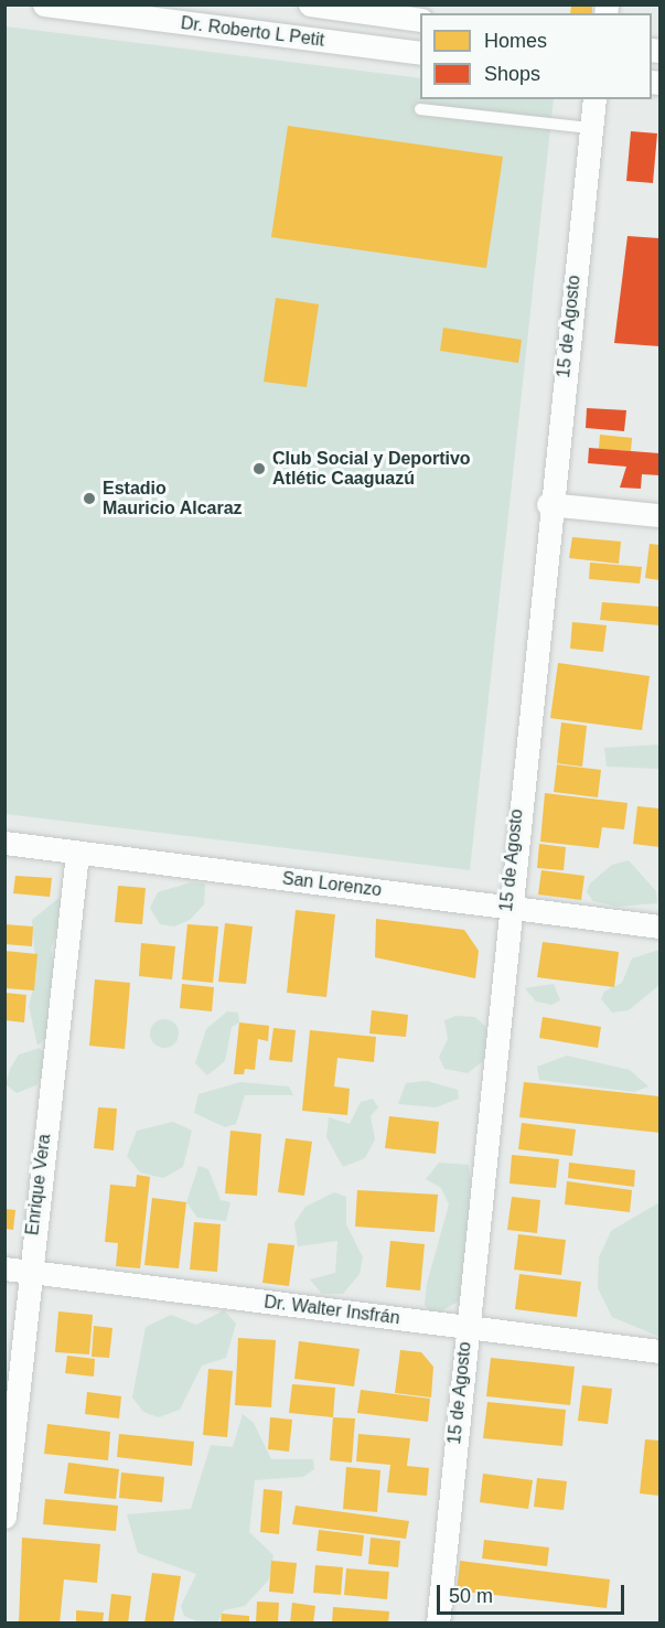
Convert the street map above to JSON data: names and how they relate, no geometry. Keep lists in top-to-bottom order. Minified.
{"streets":{"street":["Dr. Roberto L Petit","15 de Agosto","San Lorenzo","Enrique Vera","Dr. Walter Insfrán"]},"crossings":[["15 de Agosto","San Lorenzo"],["15 de Agosto","Dr. Walter Insfrán"],["San Lorenzo","Enrique Vera"],["Enrique Vera","Dr. Walter Insfrán"]],"places":["Club Social y Deportivo Atlétic Caaguazú","Estadio Mauricio Alcaraz"],"legend":["Homes","Shops"],"scale_bar":"50 m"}
